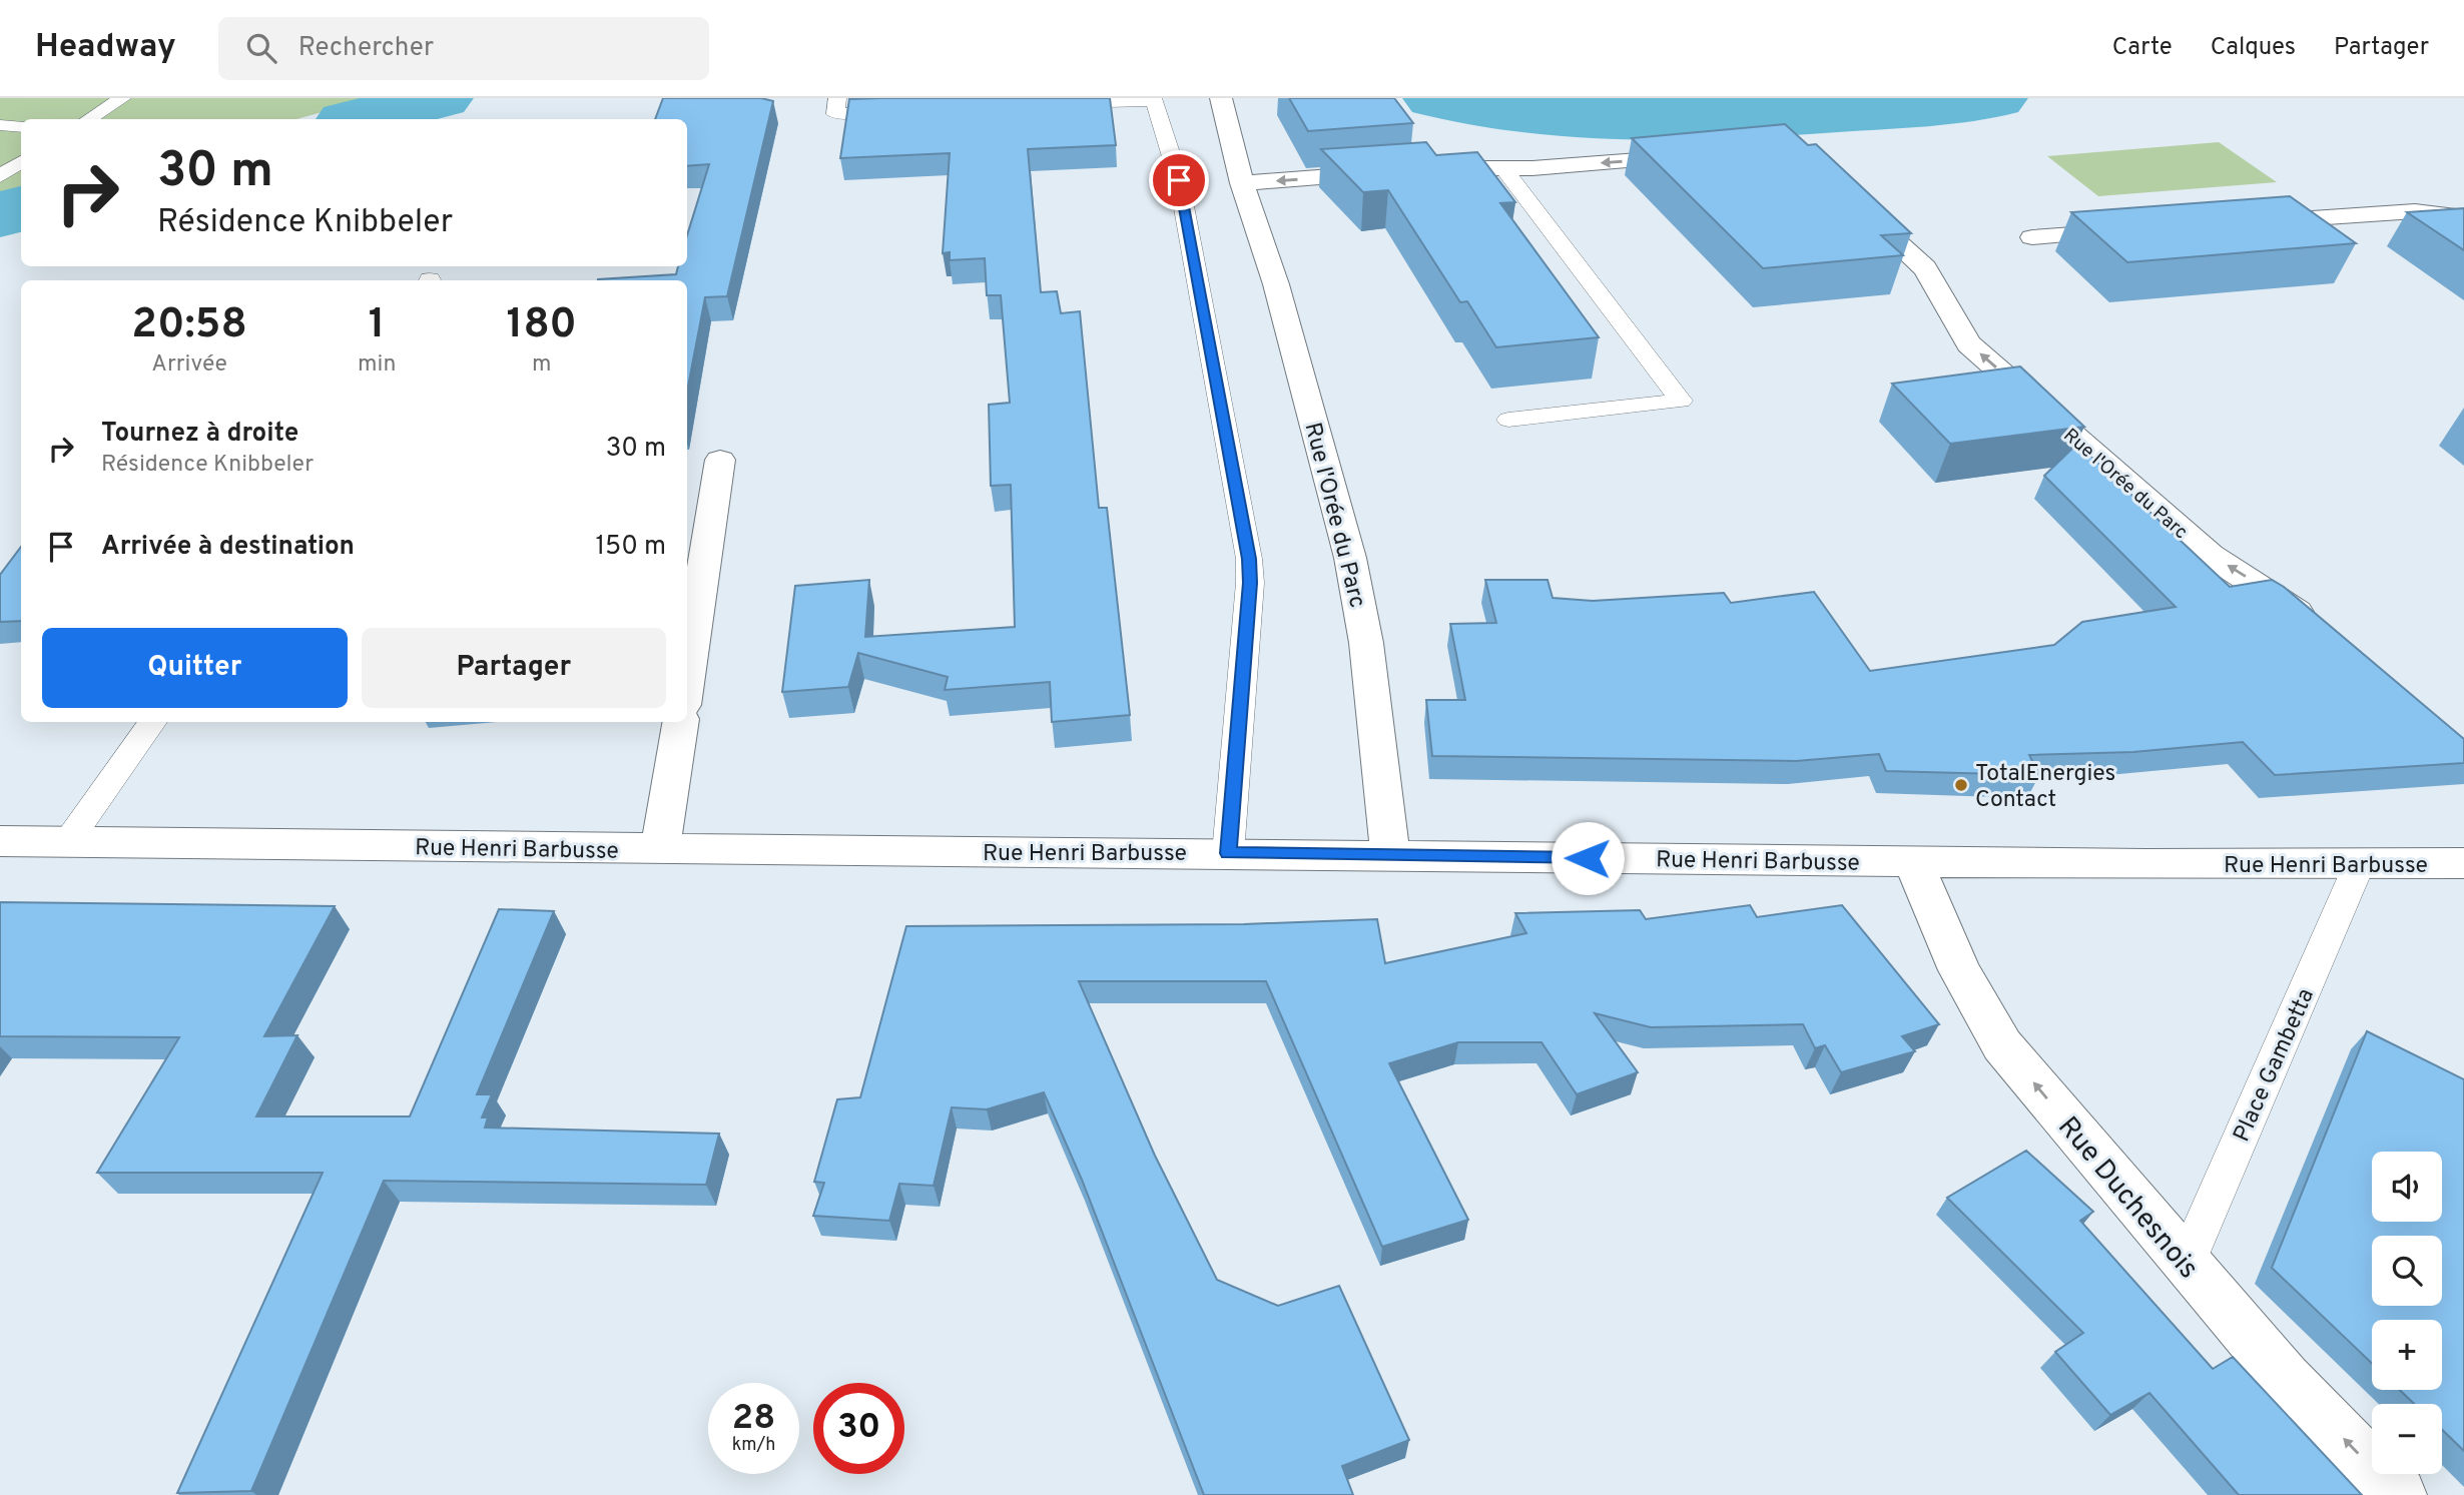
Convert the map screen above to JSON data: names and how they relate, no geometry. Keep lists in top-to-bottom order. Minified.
{"streets":{"street":["Rue l'Orée du Parc","Rue Henri Barbusse","Rue Duchesnois"],"lane":["Place Gambetta"]},"crossings":[["Rue l'Orée du Parc","Rue Henri Barbusse"],["Rue Henri Barbusse","Place Gambetta"],["Rue Henri Barbusse","Rue Duchesnois"],["Place Gambetta","Rue Duchesnois"]],"one_way":["Rue l'Orée du Parc","Rue Duchesnois"],"places":["TotalEnergies Contact"],"page":{"header":"Headway","search":"Rechercher","nav":["Carte","Calques","Partager"],"turn":["30 m","Résidence Knibbeler"],"eta":["20:58","Arrivée","1","min","180","m"],"list":[{"name":"Tournez à droite","note":"Résidence Knibbeler","value":"30 m"},{"name":"Arrivée à destination","value":"150 m"}],"buttons":["Quitter","Partager"],"map_buttons":["+","−"],"speed":"28 km/h","limit":"30"}}
